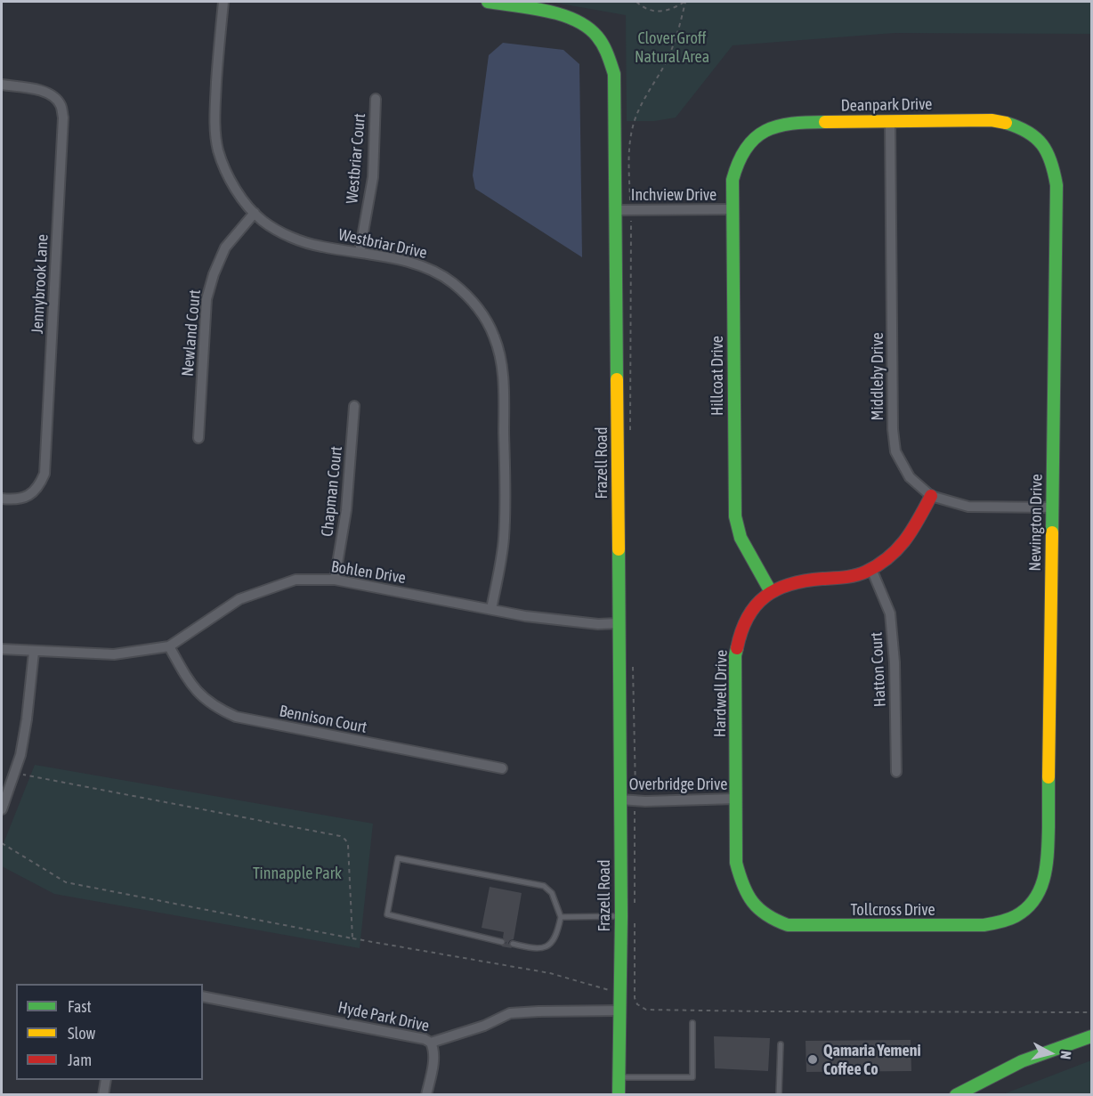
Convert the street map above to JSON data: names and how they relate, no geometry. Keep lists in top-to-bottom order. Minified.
{"streets":{"street":["Deanpark Drive","Westbriar Court","Inchview Drive","Westbriar Drive","Jennybrook Lane","Newland Court","Hillcoat Drive","Middleby Drive","Frazell Road","Chapman Court","Newington Drive","Bohlen Drive","Hatton Court","Hardwell Drive","Bennison Court","Overbridge Drive","Tollcross Drive","Hyde Park Drive"]},"crossings":[["Deanpark Drive","Hillcoat Drive"],["Deanpark Drive","Middleby Drive"],["Deanpark Drive","Newington Drive"],["Westbriar Court","Westbriar Drive"],["Inchview Drive","Hillcoat Drive"],["Inchview Drive","Frazell Road"],["Westbriar Drive","Newland Court"],["Westbriar Drive","Bohlen Drive"],["Hillcoat Drive","Hardwell Drive"],["Middleby Drive","Newington Drive"],["Middleby Drive","Hardwell Drive"],["Frazell Road","Bohlen Drive"],["Frazell Road","Overbridge Drive"],["Frazell Road","Hyde Park Drive"],["Chapman Court","Bohlen Drive"],["Newington Drive","Tollcross Drive"],["Bohlen Drive","Bennison Court"],["Hatton Court","Hardwell Drive"],["Hardwell Drive","Overbridge Drive"],["Hardwell Drive","Tollcross Drive"]],"parks":["Clover Groff Natural Area","Tinnapple Park"],"places":["Qamaria Yemeni Coffee Co"],"legend":["Fast","Slow","Jam"],"north":"right"}
